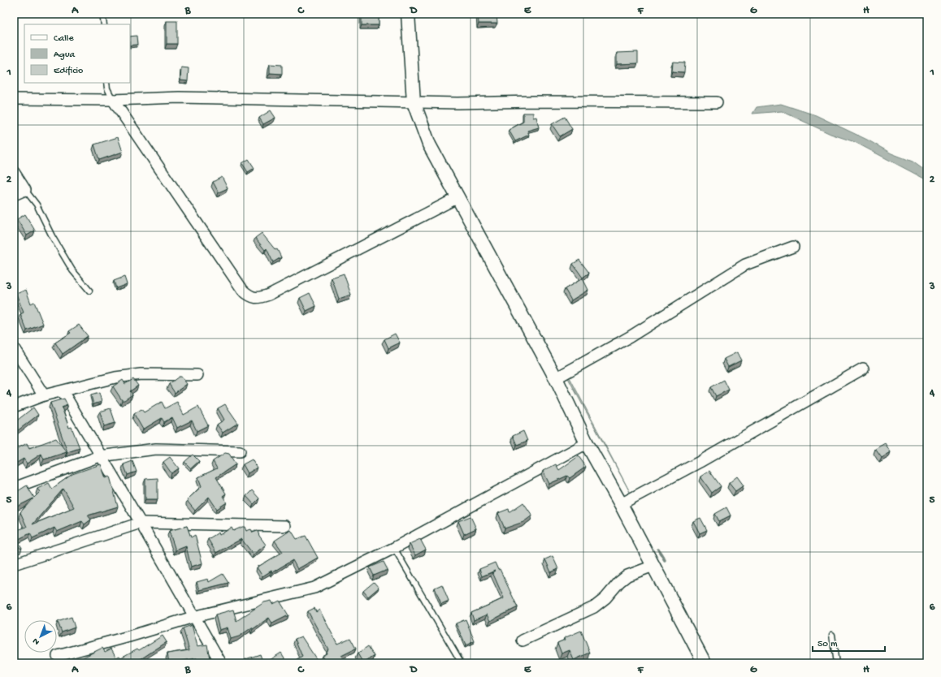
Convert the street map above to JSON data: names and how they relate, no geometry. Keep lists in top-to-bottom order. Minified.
{"legend":["Calle","Agua","Edificio"],"scale_bar":"50 m","north":"bottom left","grid":{"columns":["A","B","C","D","E","F","G","H"],"rows":["1","2","3","4","5","6"]}}
